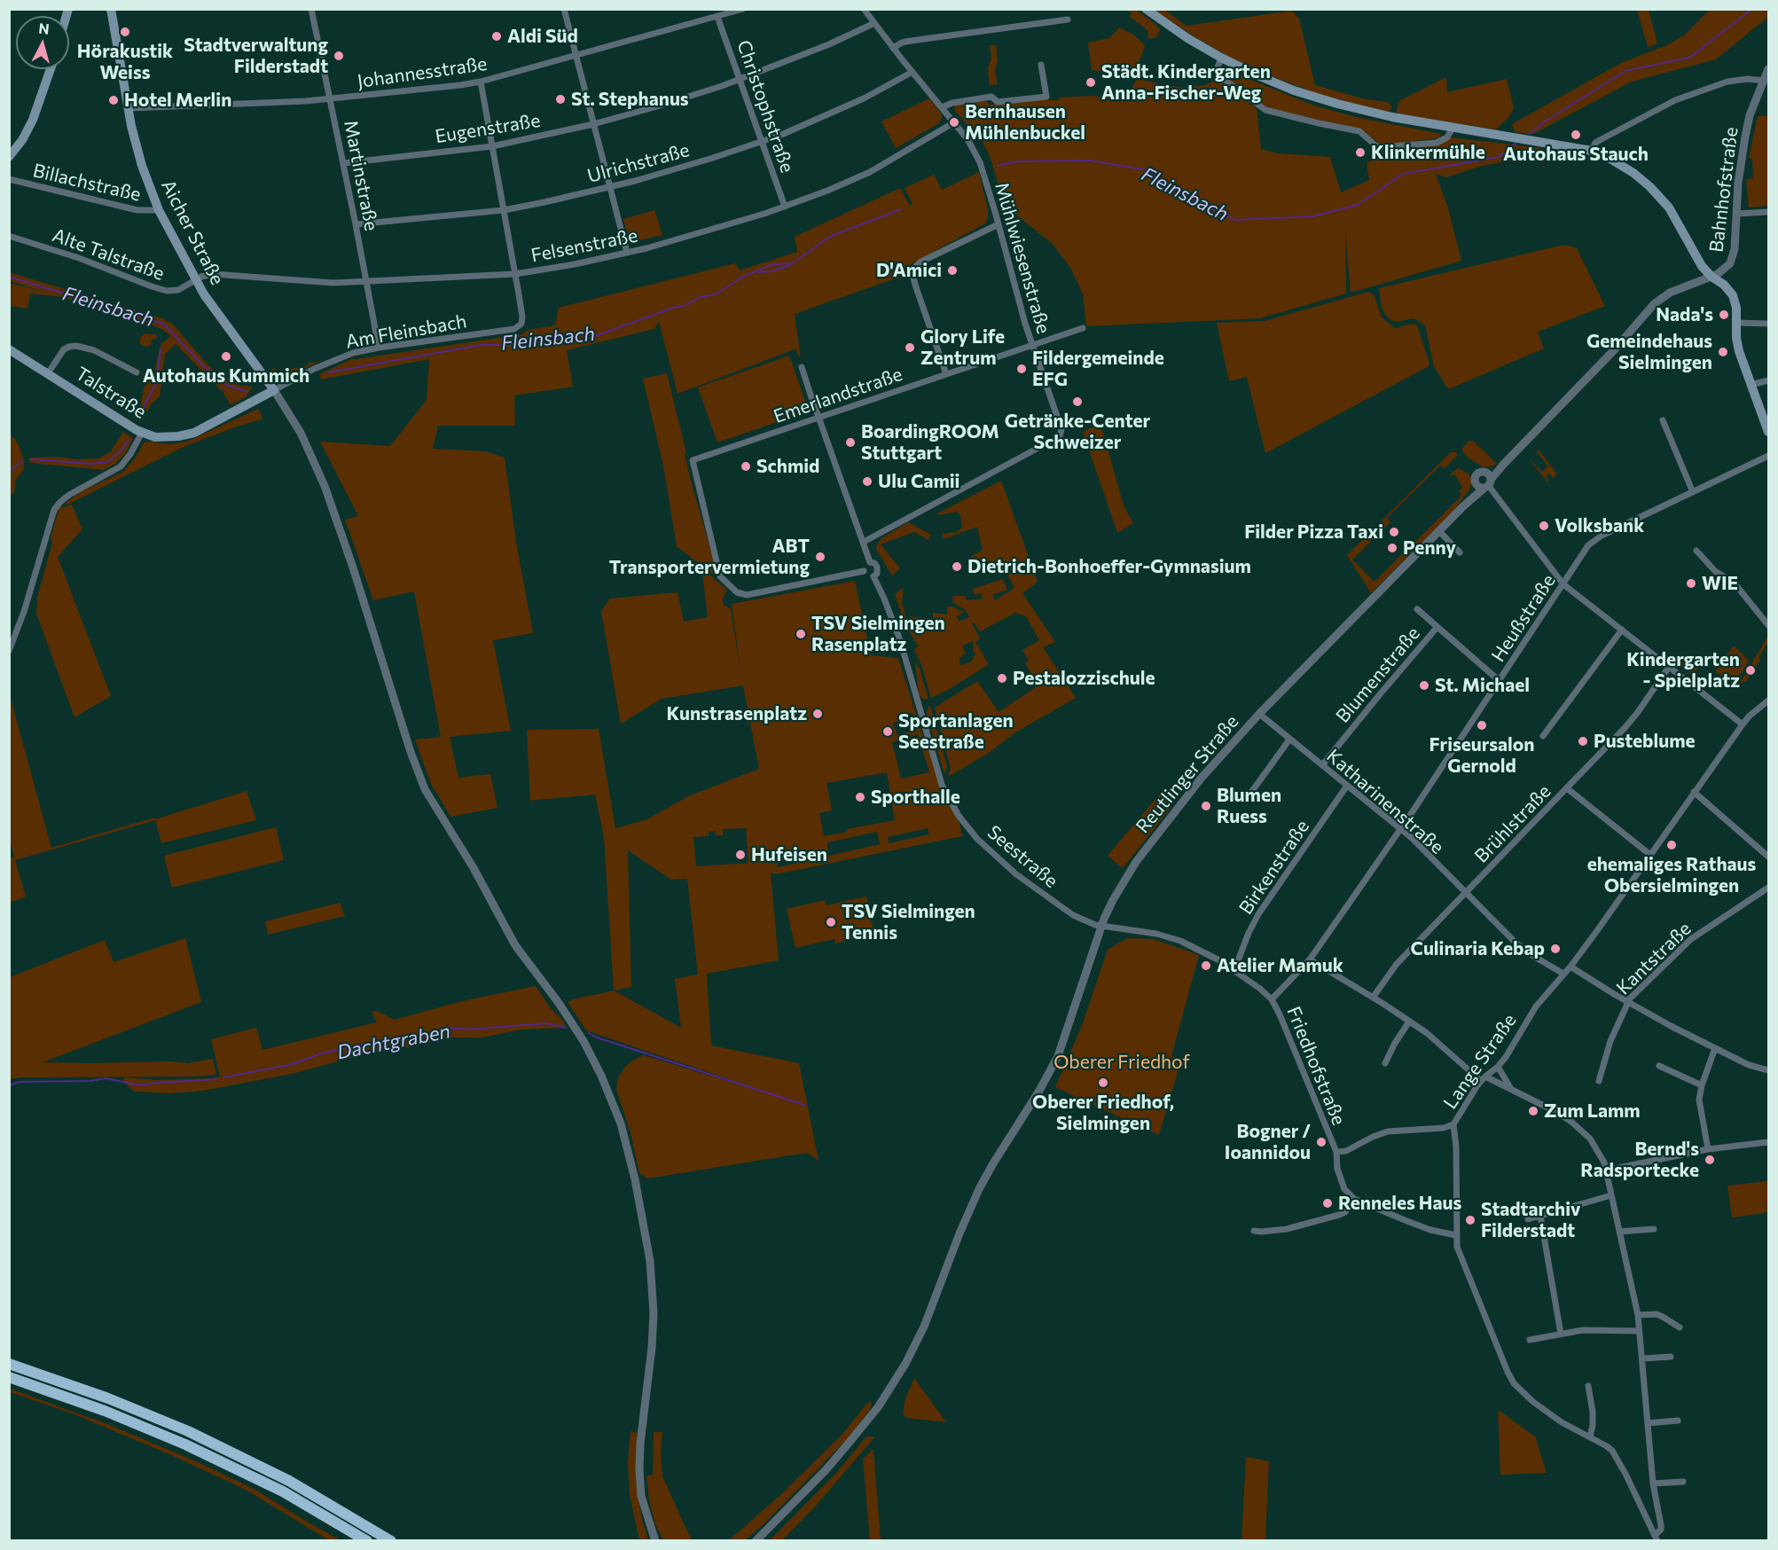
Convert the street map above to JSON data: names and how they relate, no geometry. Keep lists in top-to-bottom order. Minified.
{"streets":{"main road":["Aicher Straße","Talstraße"],"street":["Johannesstraße","Christophstraße","Eugenstraße","Ulrichstraße","Martinstraße","Billachstraße","Bahnhofstraße","Felsenstraße","Alte Talstraße","Mühlwiesenstraße","Am Fleinsbach","Emerlandstraße","Heußstraße","Blumenstraße","Reutlinger Straße","Katharinenstraße","Brühlstraße","Seestraße","Birkenstraße","Kantstraße","Lange Straße","Friedhofstraße"]},"crossings":[["Johannesstraße","Christophstraße"],["Johannesstraße","Martinstraße"],["Johannesstraße","Aicher Straße"],["Christophstraße","Eugenstraße"],["Christophstraße","Ulrichstraße"],["Christophstraße","Felsenstraße"],["Eugenstraße","Martinstraße"],["Eugenstraße","Mühlwiesenstraße"],["Ulrichstraße","Martinstraße"],["Ulrichstraße","Mühlwiesenstraße"],["Martinstraße","Felsenstraße"],["Martinstraße","Am Fleinsbach"],["Billachstraße","Aicher Straße"],["Bahnhofstraße","Reutlinger Straße"],["Aicher Straße","Felsenstraße"],["Aicher Straße","Alte Talstraße"],["Aicher Straße","Am Fleinsbach"],["Aicher Straße","Talstraße"],["Felsenstraße","Alte Talstraße"],["Felsenstraße","Mühlwiesenstraße"],["Felsenstraße","Am Fleinsbach"],["Mühlwiesenstraße","Emerlandstraße"],["Mühlwiesenstraße","Seestraße"],["Am Fleinsbach","Talstraße"],["Emerlandstraße","Seestraße"],["Heußstraße","Blumenstraße"],["Heußstraße","Katharinenstraße"],["Heußstraße","Friedhofstraße"],["Blumenstraße","Katharinenstraße"],["Reutlinger Straße","Katharinenstraße"],["Reutlinger Straße","Seestraße"],["Reutlinger Straße","Friedhofstraße"],["Katharinenstraße","Brühlstraße"],["Katharinenstraße","Birkenstraße"],["Katharinenstraße","Lange Straße"],["Seestraße","Friedhofstraße"],["Birkenstraße","Friedhofstraße"]],"water":["Fleinsbach","Dachtgraben"],"parks":["Oberer Friedhof"],"places":["Hörakustik Weiss","Aldi Süd","Stadtverwaltung Filderstadt","Städt. Kindergarten Anna-Fischer-Weg","St. Stephanus","Hotel Merlin","Bernhausen Mühlenbuckel","Autohaus Stauch","Klinkermühle","D'Amici","Nada's","Glory Life Zentrum","Gemeindehaus Sielmingen","Autohaus Kummich","Fildergemeinde EFG","Getränke-Center Schweizer","BoardingROOM Stuttgart","Schmid","Ulu Camii","Volksbank","Filder Pizza Taxi","Penny","ABT Transportervermietung","Dietrich-Bonhoeffer-Gymnasium","WIE","TSV Sielmingen Rasenplatz","Kindergarten - Spielplatz","Pestalozzischule","St. Michael","Kunstrasenplatz","Friseursalon Gernold","Sportanlagen Seestraße","Pusteblume","Sporthalle","Blumen Ruess","ehemaliges Rathaus Obersielmingen","Hufeisen","TSV Sielmingen Tennis","Culinaria Kebap","Atelier Mamuk","Oberer Friedhof, Sielmingen","Zum Lamm","Bogner / Ioannidou","Bernd's Radsportecke","Renneles Haus","Stadtarchiv Filderstadt"],"north":"top"}
